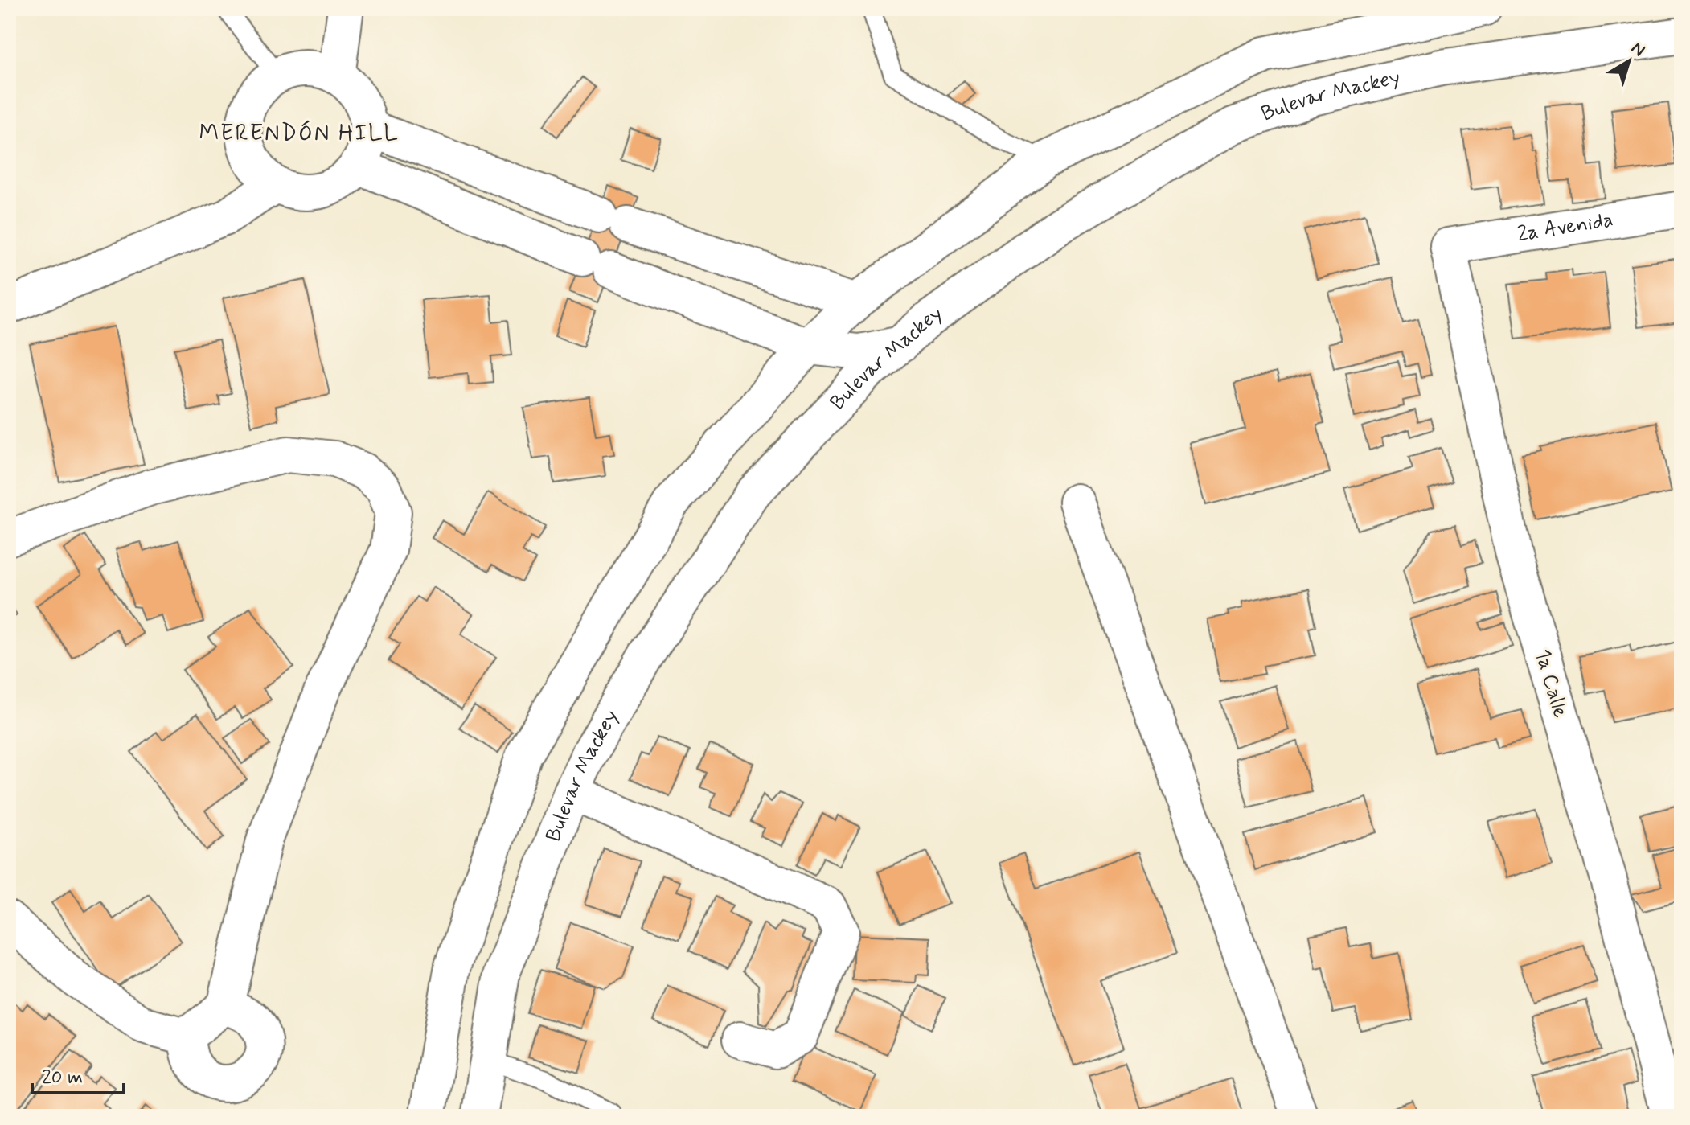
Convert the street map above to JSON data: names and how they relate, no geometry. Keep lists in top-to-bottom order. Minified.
{"streets":{"street":["Bulevar Mackey","2a Avenida","1a Calle"]},"crossings":[["2a Avenida","1a Calle"]],"districts":["MERENDÓN HILL"],"scale_bar":"20 m","north":"top right"}
